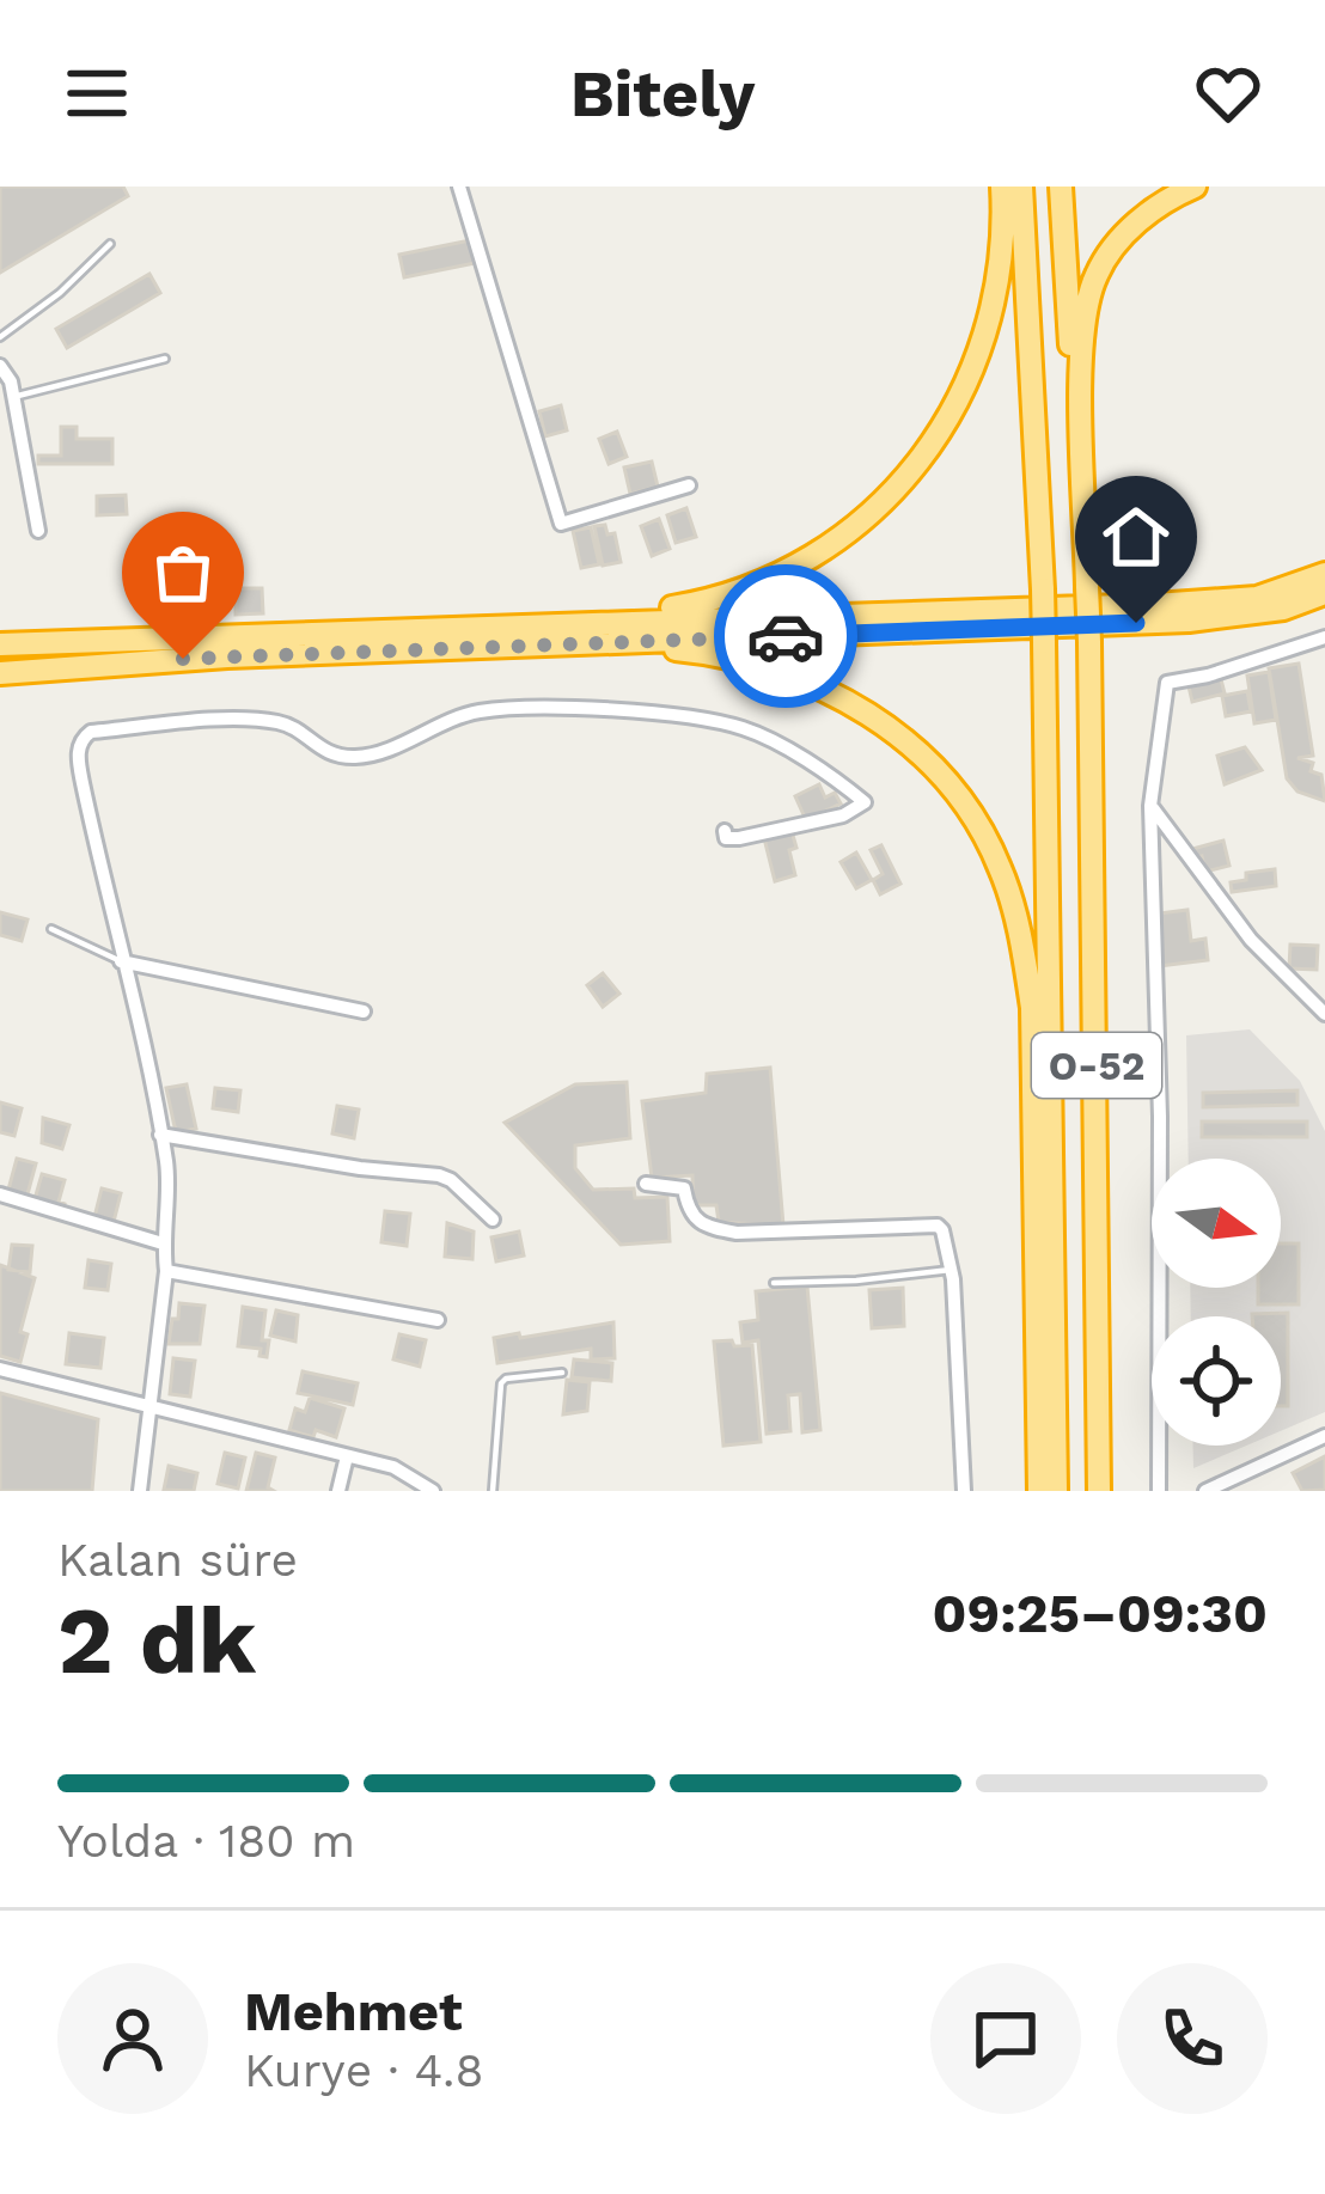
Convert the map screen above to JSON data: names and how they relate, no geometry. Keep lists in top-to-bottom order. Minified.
{"streets":{"highway":["O-52"]},"north":"right","page":{"header":"Bitely","heading":["2 dk","Kalan süre","09:25–09:30"],"panel":["Mehmet","Kurye · 4.8"],"bar":"Yolda · 180 m"}}
